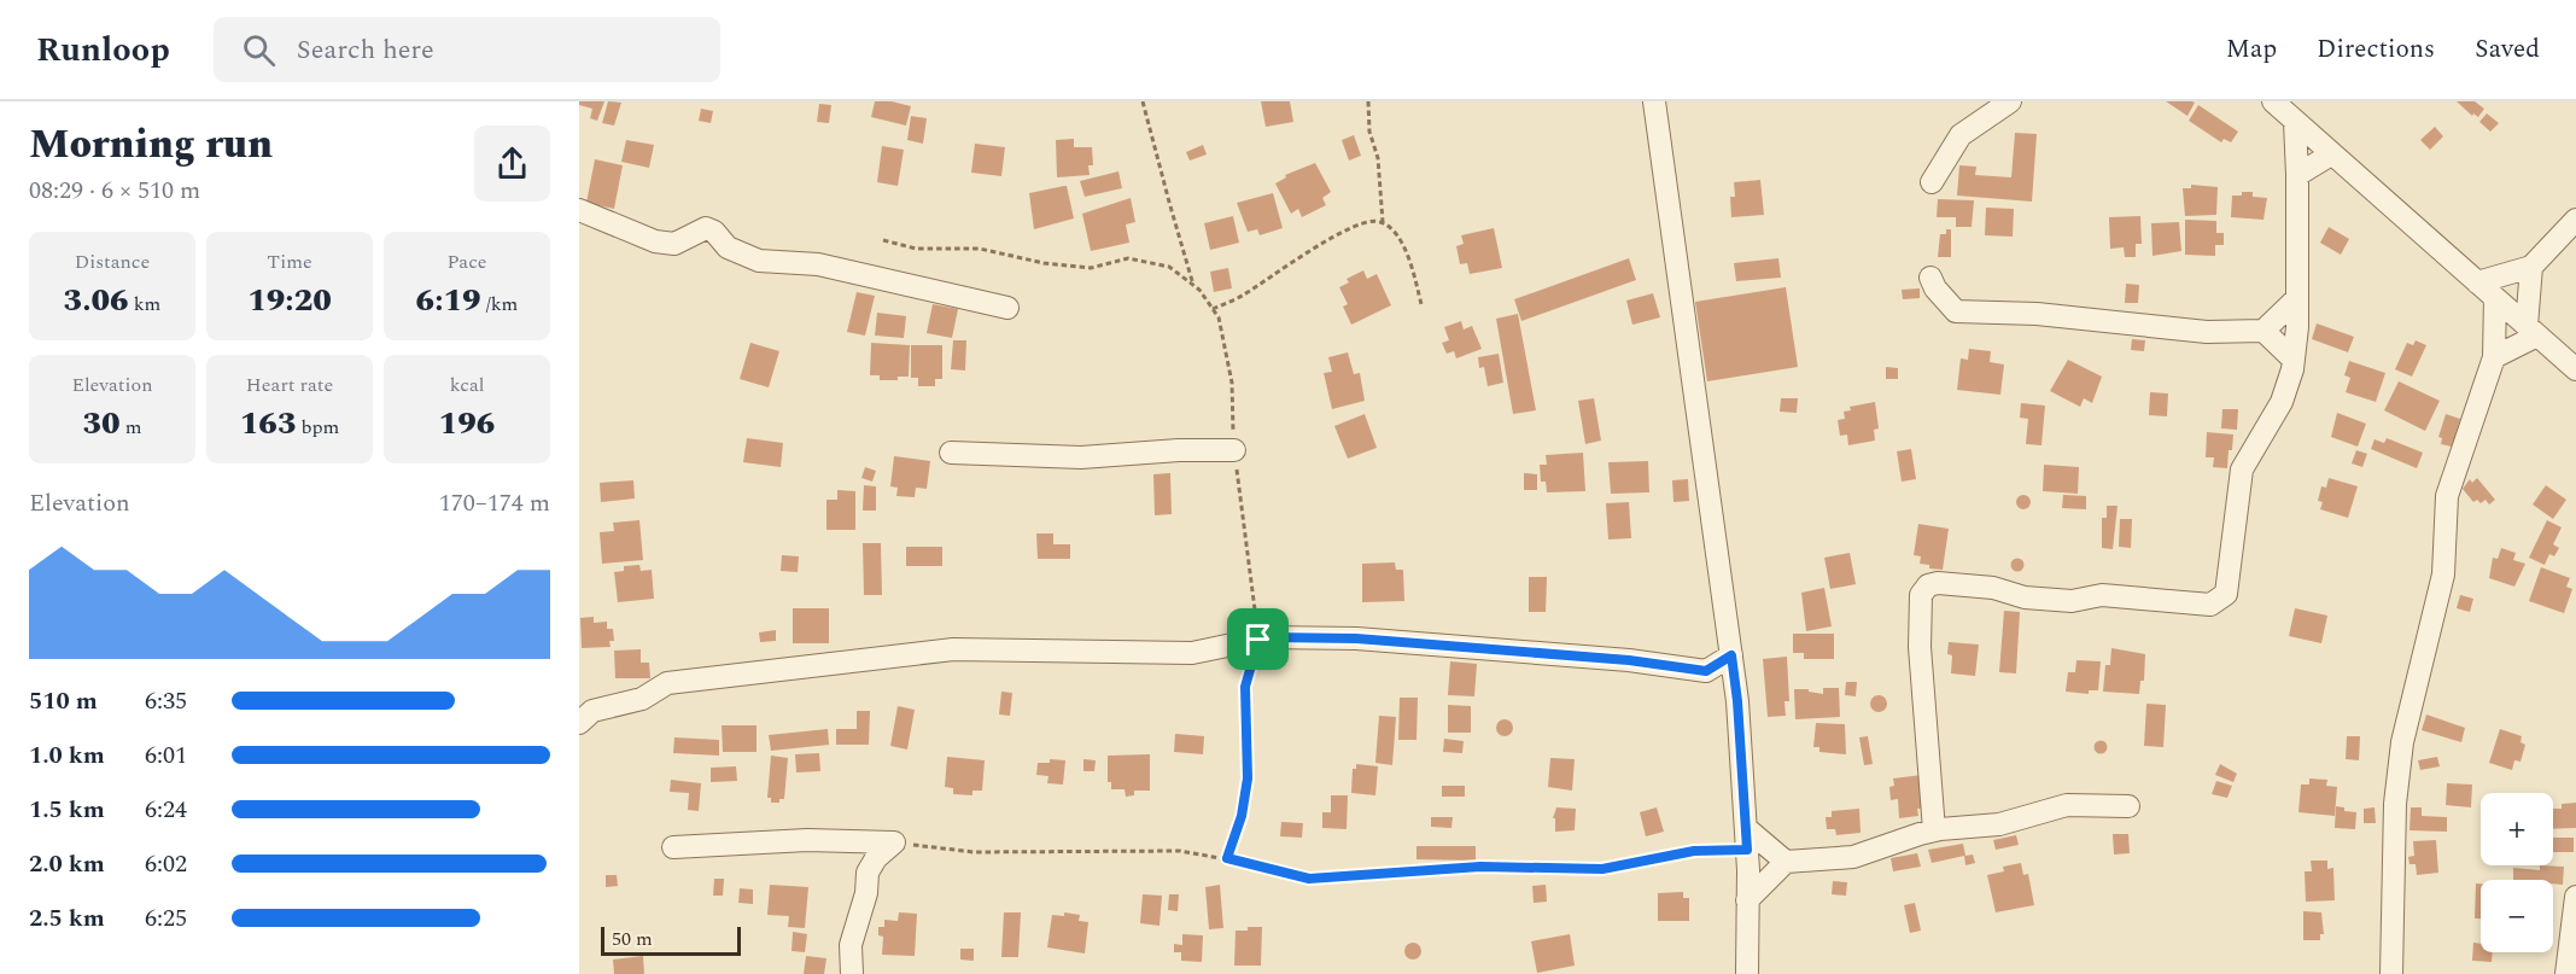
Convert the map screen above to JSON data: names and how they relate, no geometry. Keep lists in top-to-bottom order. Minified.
{"scale_bar":"50 m","page":{"header":"Runloop","search":"Search here","nav":["Map","Directions","Saved"],"heading":["Morning run","08:29 · 6 × 510 m"],"stats":[["Distance","3.06 km"],["Time","19:20"],["Pace","6:19 /km"],["Elevation","30 m"],["Heart rate","163 bpm"],["kcal","196"]],"chart":["Elevation","170–174 m"],"list":[{"name":"510 m","note":"6:35"},{"name":"1.0 km","note":"6:01"},{"name":"1.5 km","note":"6:24"},{"name":"2.0 km","note":"6:02"},{"name":"2.5 km","note":"6:25"}],"map_buttons":["+","−"],"scale":"50 m"}}
